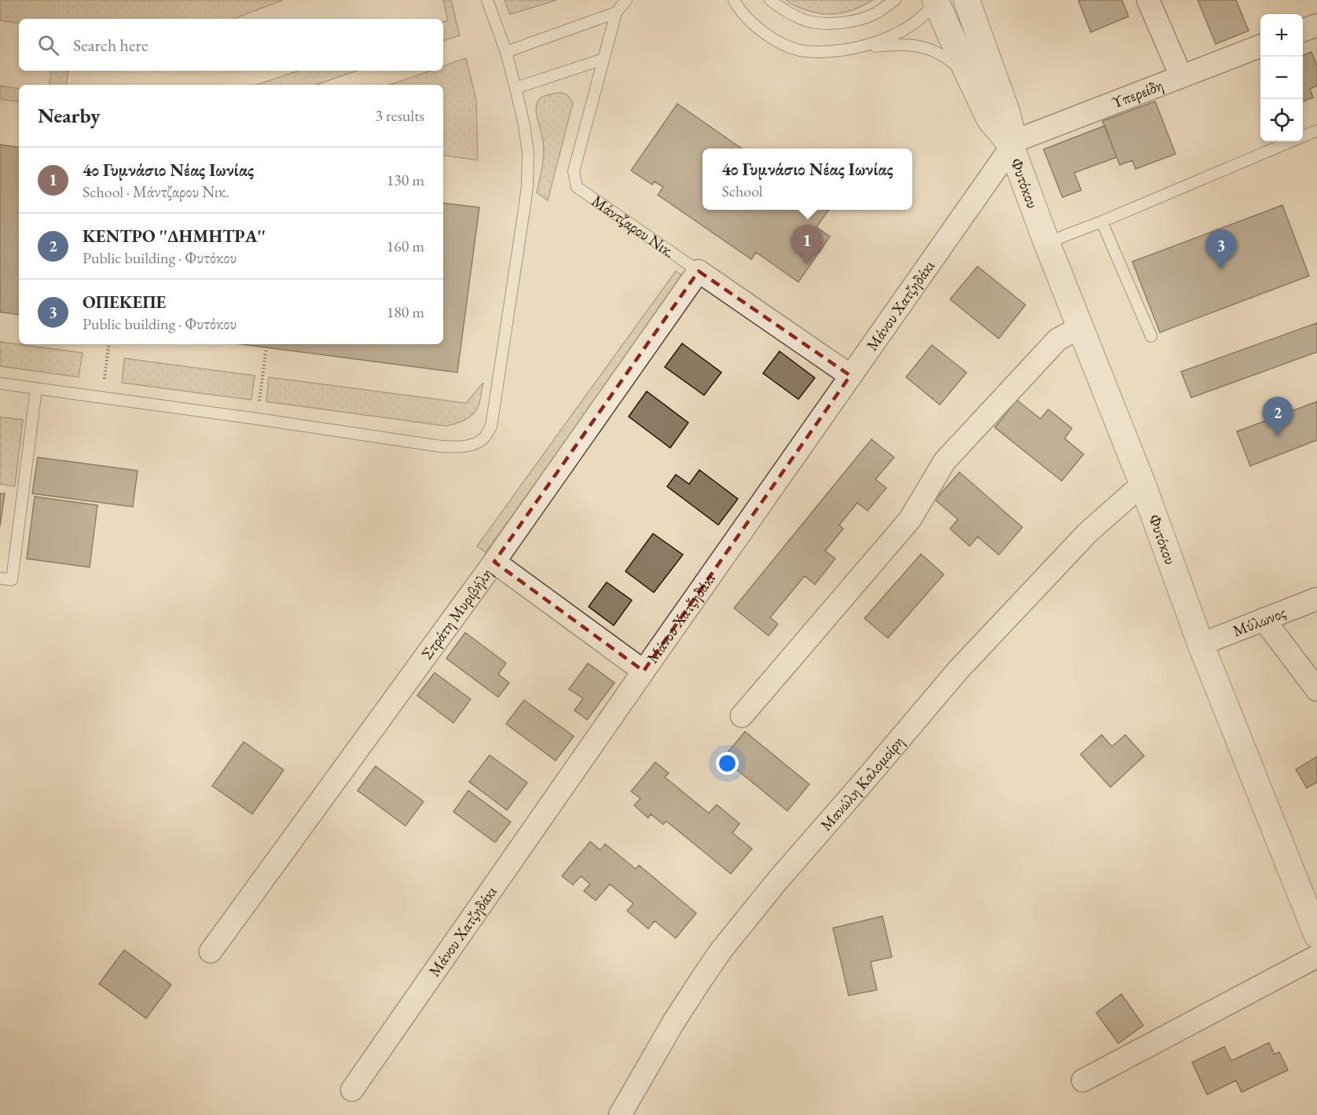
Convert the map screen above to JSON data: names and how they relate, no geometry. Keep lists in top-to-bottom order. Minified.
{"streets":{"street":["Υπερείδη","Φυτόκου","Μάντζαρου Νικ.","Μάνου Χατζηδάκι","Στράτη Μυριβήλη","Μύλωνος","Μανώλη Καλομοίρη"]},"crossings":[["Υπερείδη","Φυτόκου"],["Υπερείδη","Μάνου Χατζηδάκι"],["Φυτόκου","Μάνου Χατζηδάκι"],["Φυτόκου","Μύλωνος"],["Φυτόκου","Μανώλη Καλομοίρη"],["Μάντζαρου Νικ.","Μάνου Χατζηδάκι"],["Μάντζαρου Νικ.","Στράτη Μυριβήλη"]],"page":{"map_buttons":["+","−"],"search":"Search here","heading":["Nearby","3 results"],"list":[{"mark":"1","name":"4ο Γυμνάσιο Νέας Ιωνίας","note":"School · Μάντζαρου Νικ.","value":"130 m"},{"mark":"2","name":"ΚΕΝΤΡΟ ''ΔΗΜΗΤΡΑ''","note":"Public building · Φυτόκου","value":"160 m"},{"mark":"3","name":"ΟΠΕΚΕΠΕ","note":"Public building · Φυτόκου","value":"180 m"}],"popup":["4ο Γυμνάσιο Νέας Ιωνίας","School"],"pins":["1","3","2"]}}
